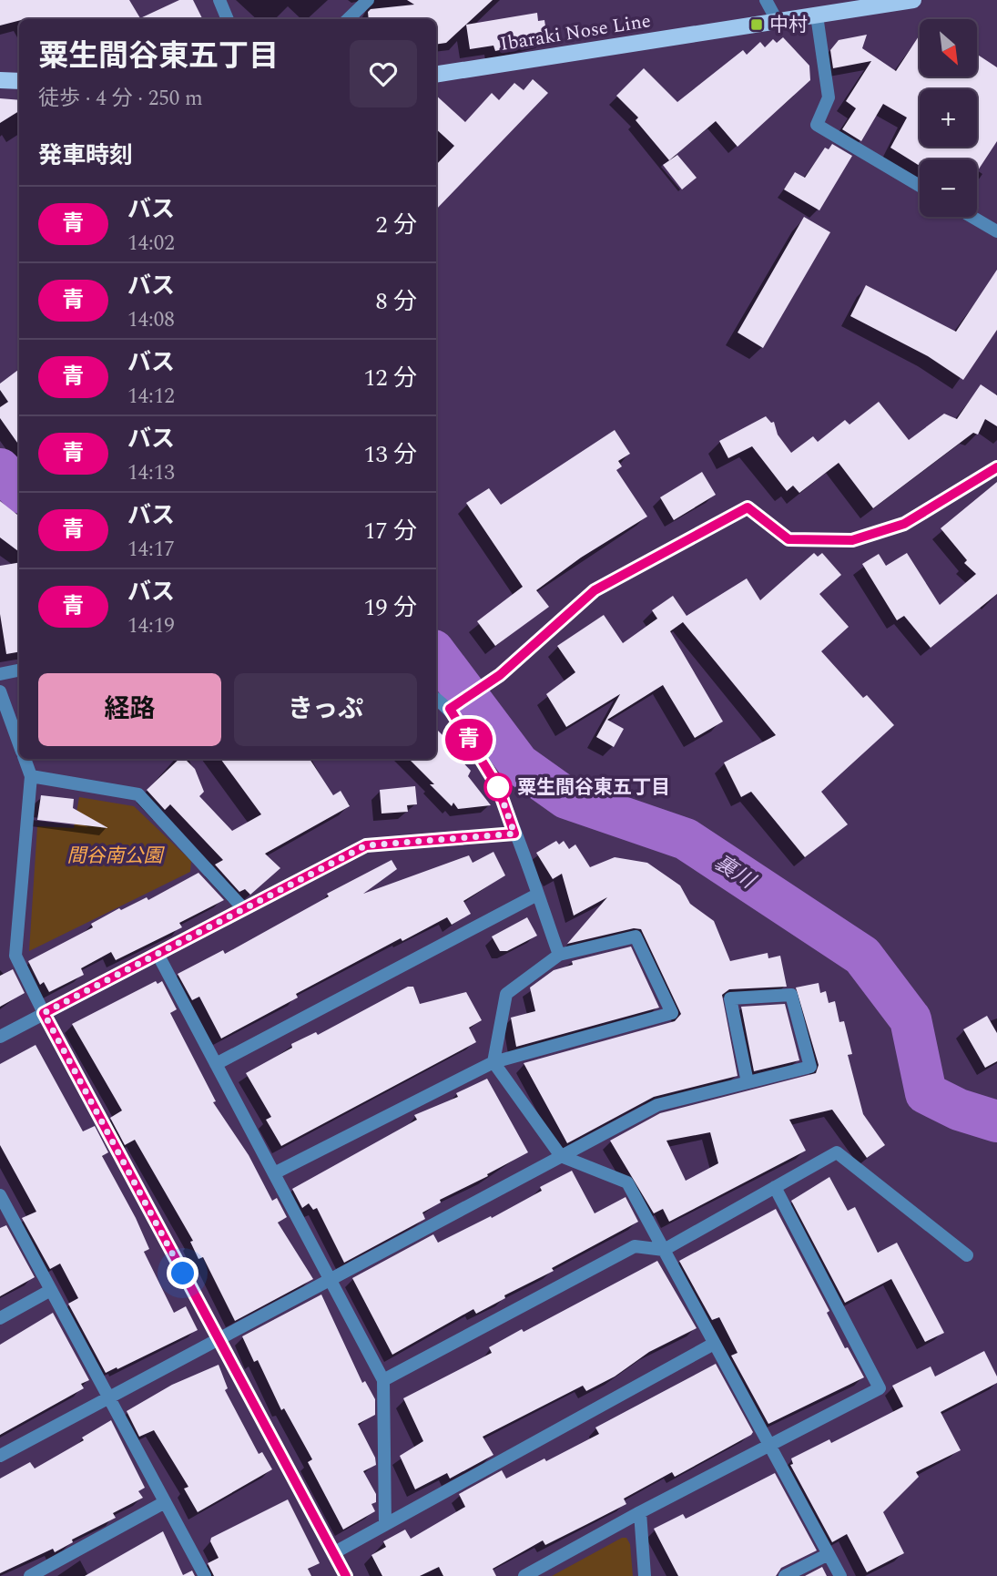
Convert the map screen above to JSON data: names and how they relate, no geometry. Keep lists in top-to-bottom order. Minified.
{"streets":{"main road":["Ibaraki Nose Line"]},"water":["裏川"],"parks":["間谷南公園"],"places":{"transit":["中村"],"other":["粟生間谷東五丁目"]},"lines":["bus line 青"],"north":"bottom right","page":{"on_map":"青","map_buttons":["+","−"],"heading":[["粟生間谷東五丁目","徒歩 · 4 分 · 250 m"],"発車時刻"],"list":[{"mark":"青","name":"バス","note":"14:02","value":"2 分"},{"mark":"青","name":"バス","note":"14:08","value":"8 分"},{"mark":"青","name":"バス","note":"14:12","value":"12 分"},{"mark":"青","name":"バス","note":"14:13","value":"13 分"},{"mark":"青","name":"バス","note":"14:17","value":"17 分"},{"mark":"青","name":"バス","note":"14:19","value":"19 分"}],"buttons":["経路","きっぷ"]}}
